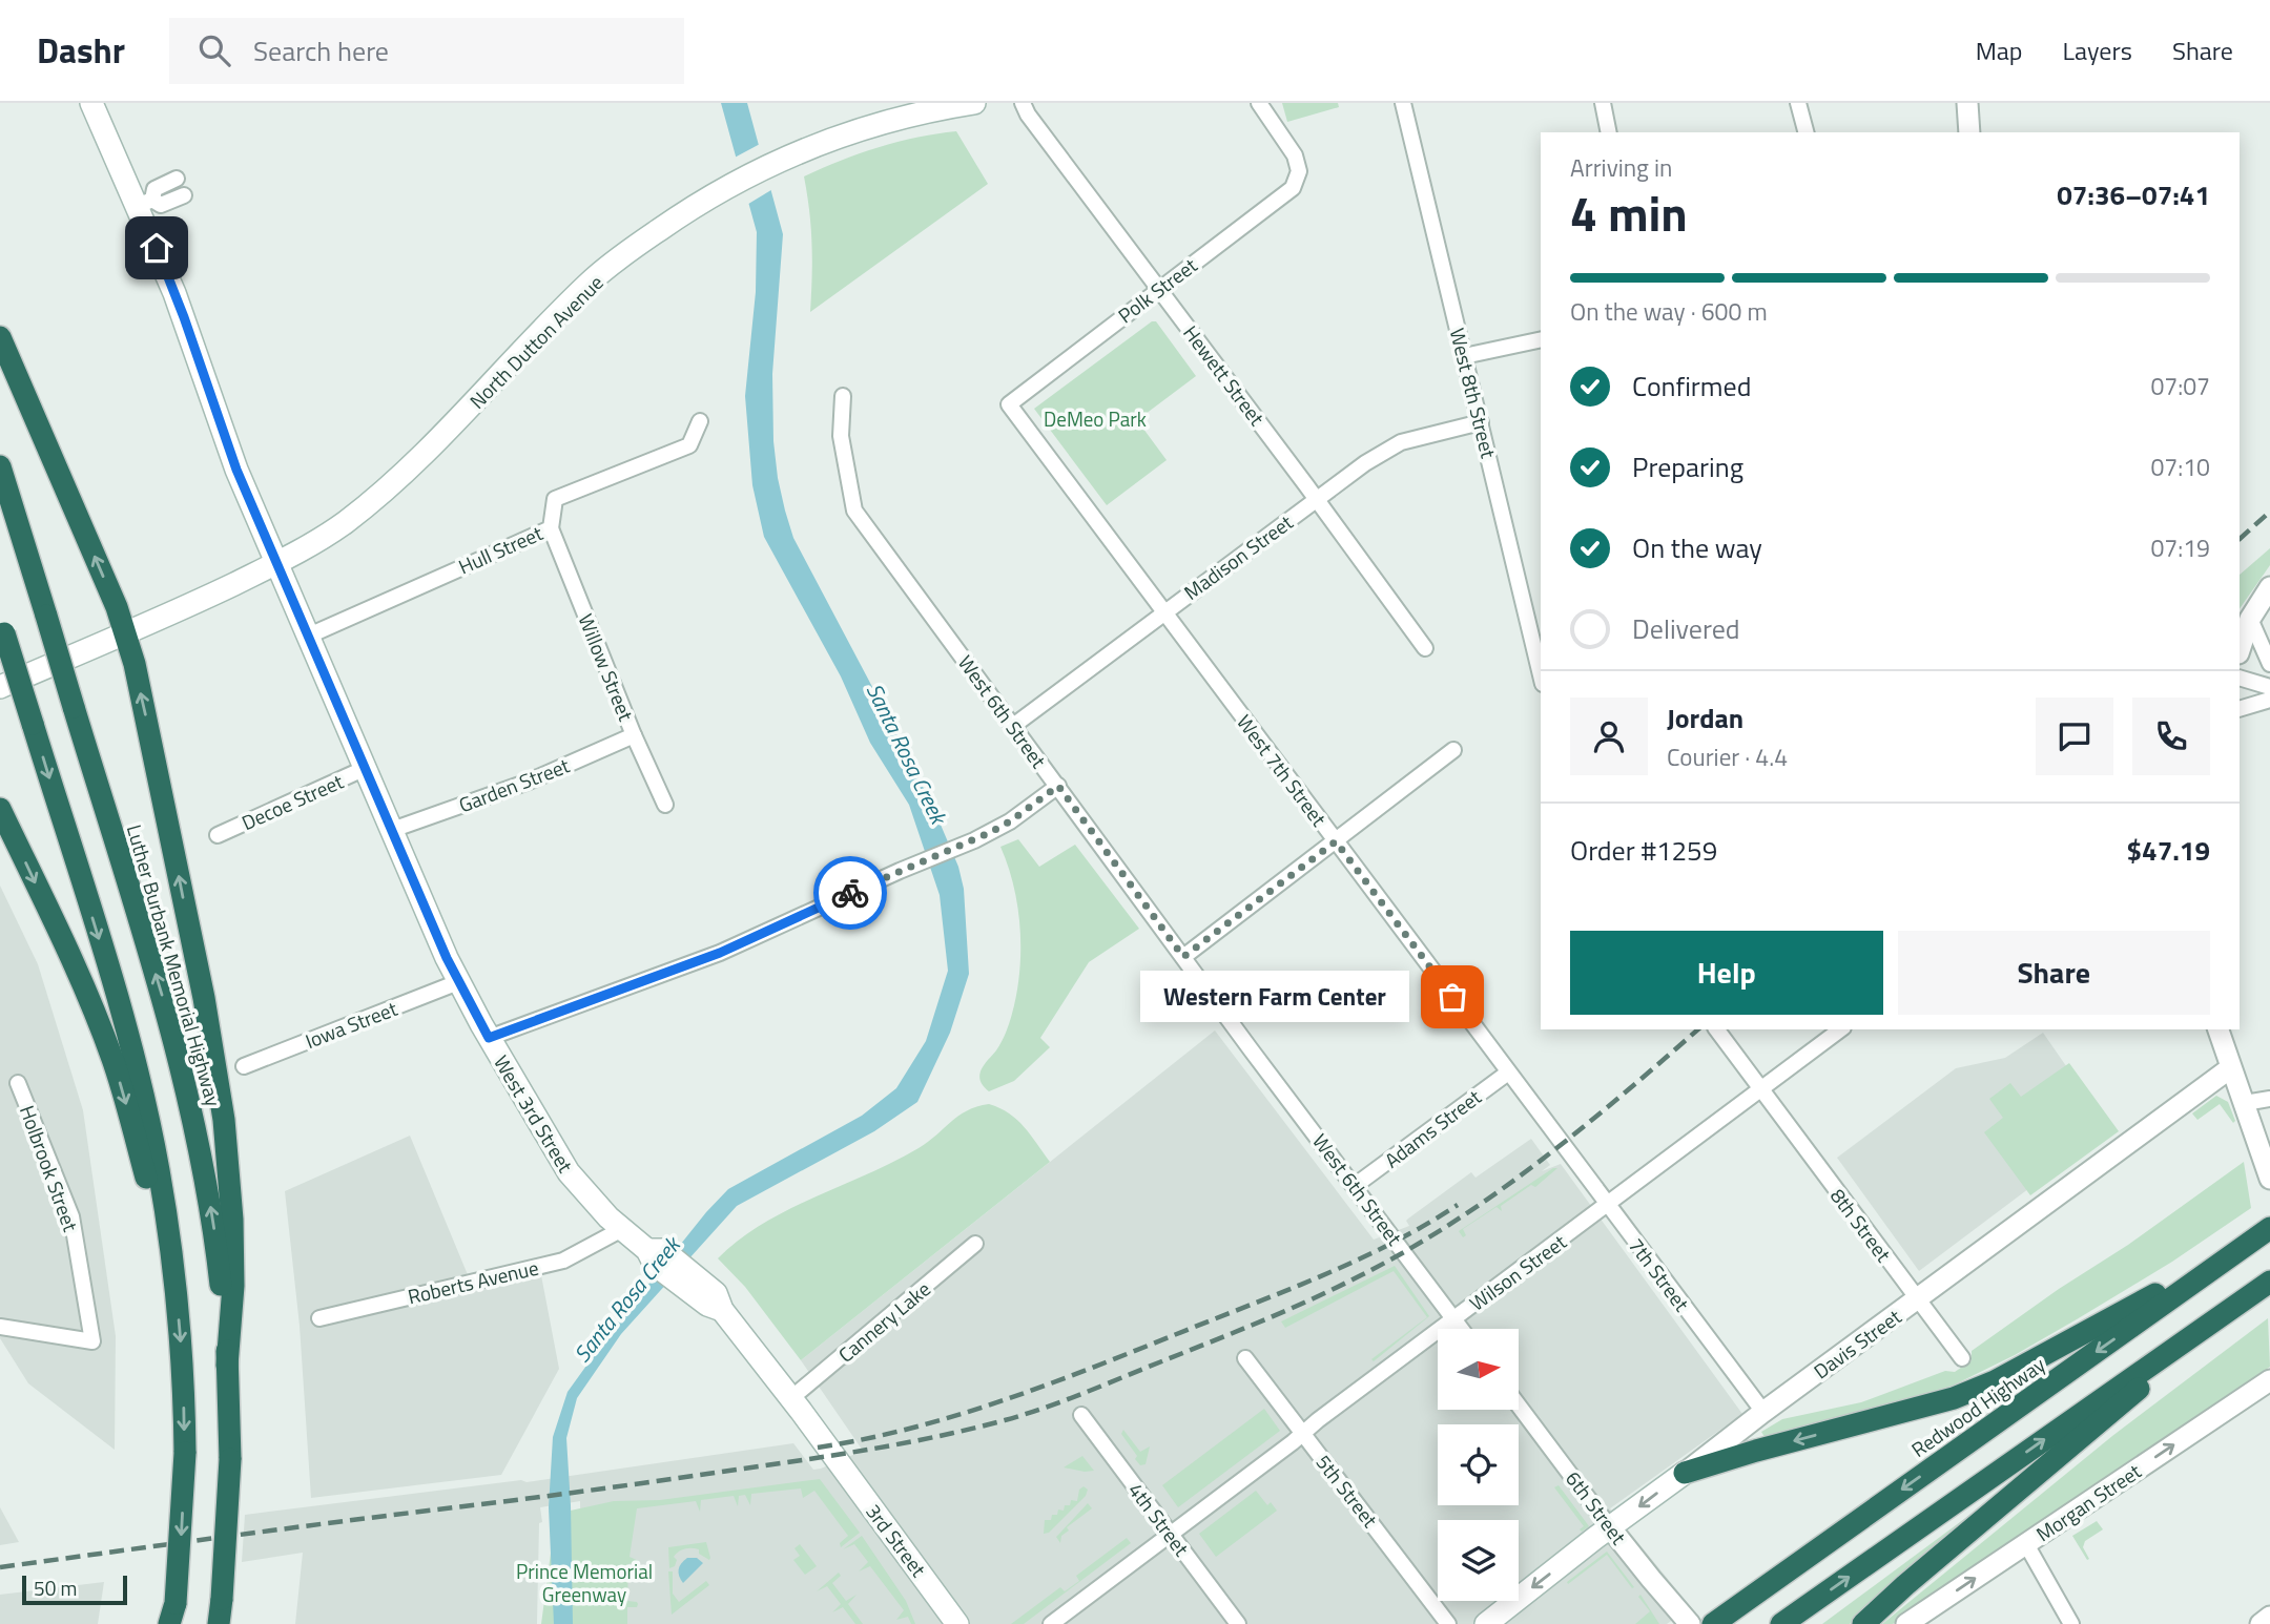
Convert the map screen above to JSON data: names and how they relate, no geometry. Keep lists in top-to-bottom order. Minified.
{"streets":{"highway":["Luther Burbank Memorial Highway","Redwood Highway"],"main road":["North Dutton Avenue","West 3rd Street","Davis Street","3rd Street"],"street":["Polk Street","Hewett Street","West 8th Street","Hull Street","Madison Street","Willow Street","West 6th Street","West 7th Street","Garden Street","Decoe Street","Iowa Street","Adams Street","Holbrook Street","8th Street","Wilson Street","7th Street","Roberts Avenue","Cannery Lake","5th Street","Morgan Street","6th Street","4th Street"]},"crossings":[["Polk Street","Hewett Street"],["Polk Street","West 7th Street"],["North Dutton Avenue","West 3rd Street"],["Hewett Street","Madison Street"],["West 8th Street","Madison Street"],["Hull Street","Willow Street"],["Hull Street","West 3rd Street"],["Madison Street","West 6th Street"],["Madison Street","West 7th Street"],["Willow Street","Garden Street"],["West 6th Street","Adams Street"],["West 6th Street","Wilson Street"],["West 7th Street","Adams Street"],["West 7th Street","7th Street"],["Garden Street","West 3rd Street"],["Decoe Street","West 3rd Street"],["Iowa Street","West 3rd Street"],["West 3rd Street","Roberts Avenue"],["West 3rd Street","Cannery Lake"],["West 3rd Street","3rd Street"],["8th Street","Wilson Street"],["8th Street","Davis Street"],["Wilson Street","7th Street"],["Wilson Street","5th Street"],["Wilson Street","4th Street"],["7th Street","Davis Street"],["Davis Street","6th Street"]],"one_way":["Morgan Street"],"water":["Santa Rosa Creek"],"parks":["DeMeo Park","Prince Memorial Greenway"],"places":["Western Farm Center"],"scale_bar":"50 m","north":"right","page":{"header":"Dashr","search":"Search here","nav":["Map","Layers","Share"],"heading":["4 min","Arriving in","07:36–07:41"],"panel":["Jordan","Courier · 4.4","Order #1259","$47.19"],"bar":"On the way · 600 m","list":[["Confirmed","07:07"],["Preparing","07:10"],["On the way","07:19"],"Delivered"],"buttons":["Help","Share"],"bubble":"Western Farm Center","scale":"50 m"}}
